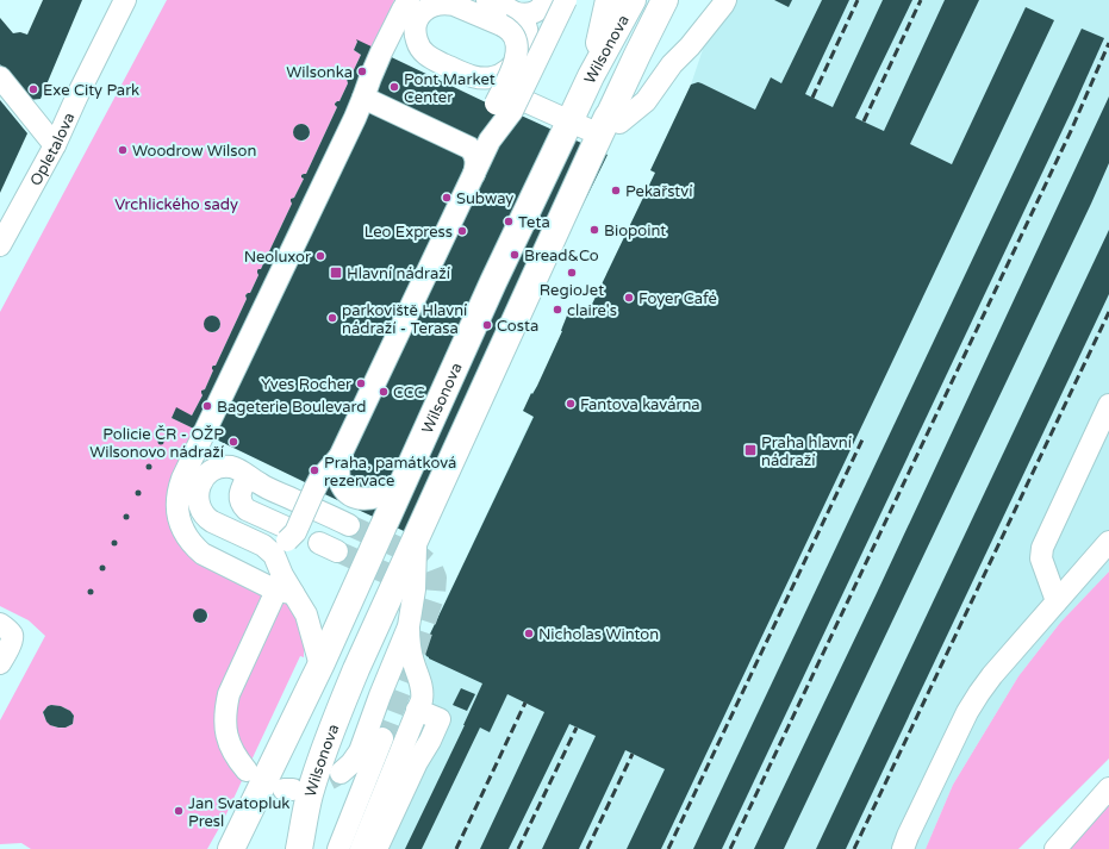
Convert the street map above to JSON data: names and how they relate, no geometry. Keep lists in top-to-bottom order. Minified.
{"streets":{"main road":["Wilsonova"],"street":["Opletalova"]},"parks":["Vrchlického sady"],"places":{"other":["Wilsonka","Pont Market Center","Exe City Park","Woodrow Wilson","Pekařství","Subway","Teta","Biopoint","Leo Express","Bread&Co","Neoluxor","RegioJet","Foyer Café","claire's","parkoviště Hlavní nádraží - Terasa","Costa","Yves Rocher","CCC","Fantova kavárna","Bageterie Boulevard","Policie ČR - OŽP Wilsonovo nádraží","Praha, památková rezervace","Nicholas Winton","Jan Svatopluk Presl"],"transit":["Hlavní nádraží","Praha hlavní nádraží"]}}
